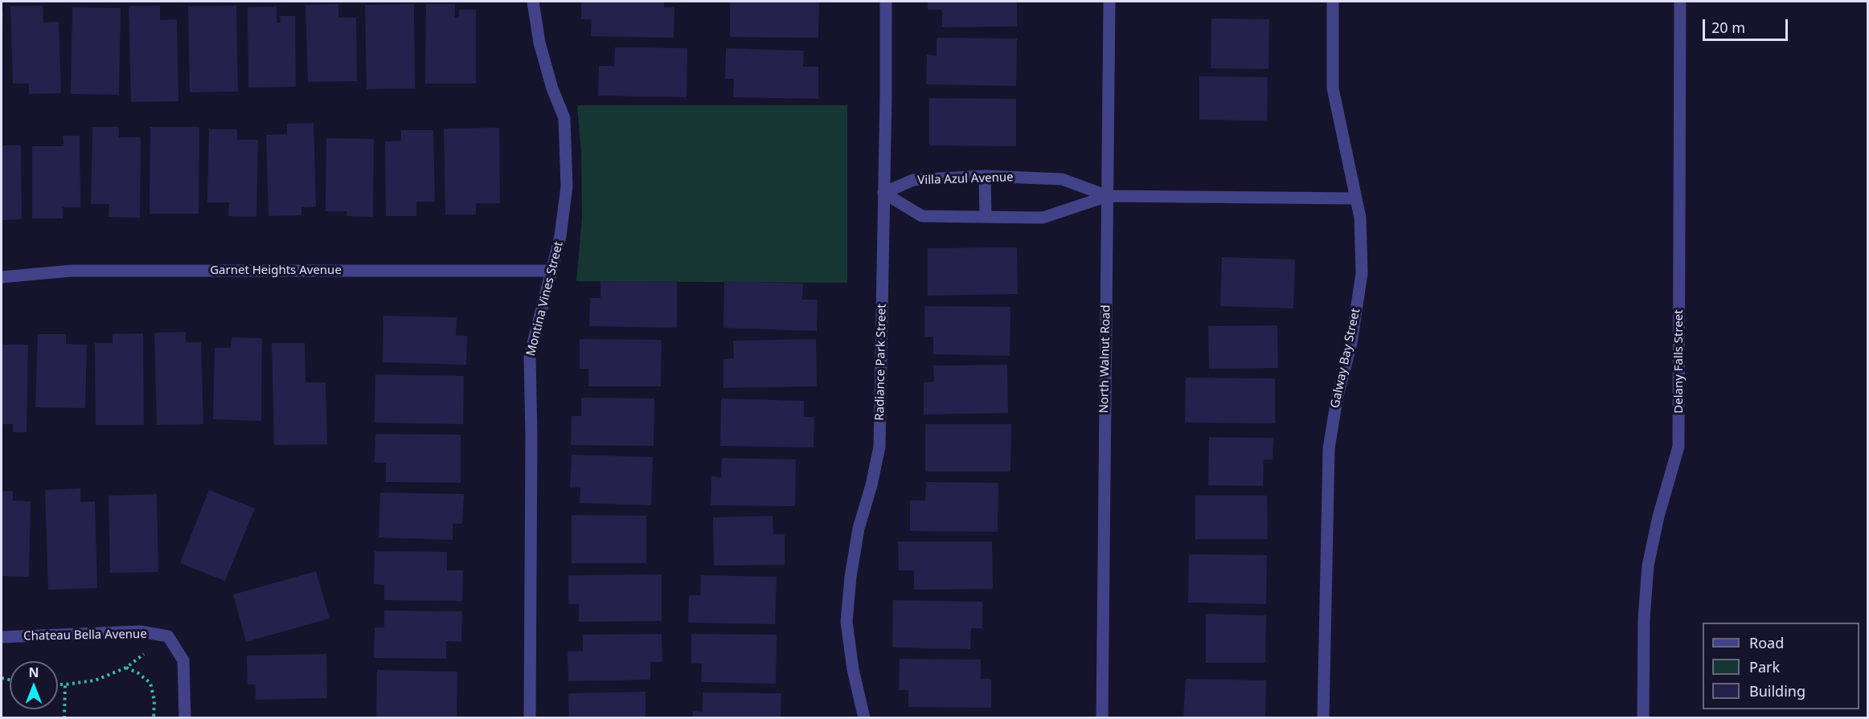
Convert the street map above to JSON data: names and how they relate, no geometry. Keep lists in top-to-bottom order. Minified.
{"streets":{"street":["Villa Azul Avenue","Garnet Heights Avenue","Montina Vines Street","Galway Bay Street","North Walnut Road","Delany Falls Street","Radiance Park Street","Chateau Bella Avenue"]},"crossings":[["Villa Azul Avenue","Galway Bay Street"],["Villa Azul Avenue","North Walnut Road"],["Villa Azul Avenue","Radiance Park Street"],["Garnet Heights Avenue","Montina Vines Street"]],"legend":["Road","Park","Building"],"scale_bar":"20 m","north":"top"}
